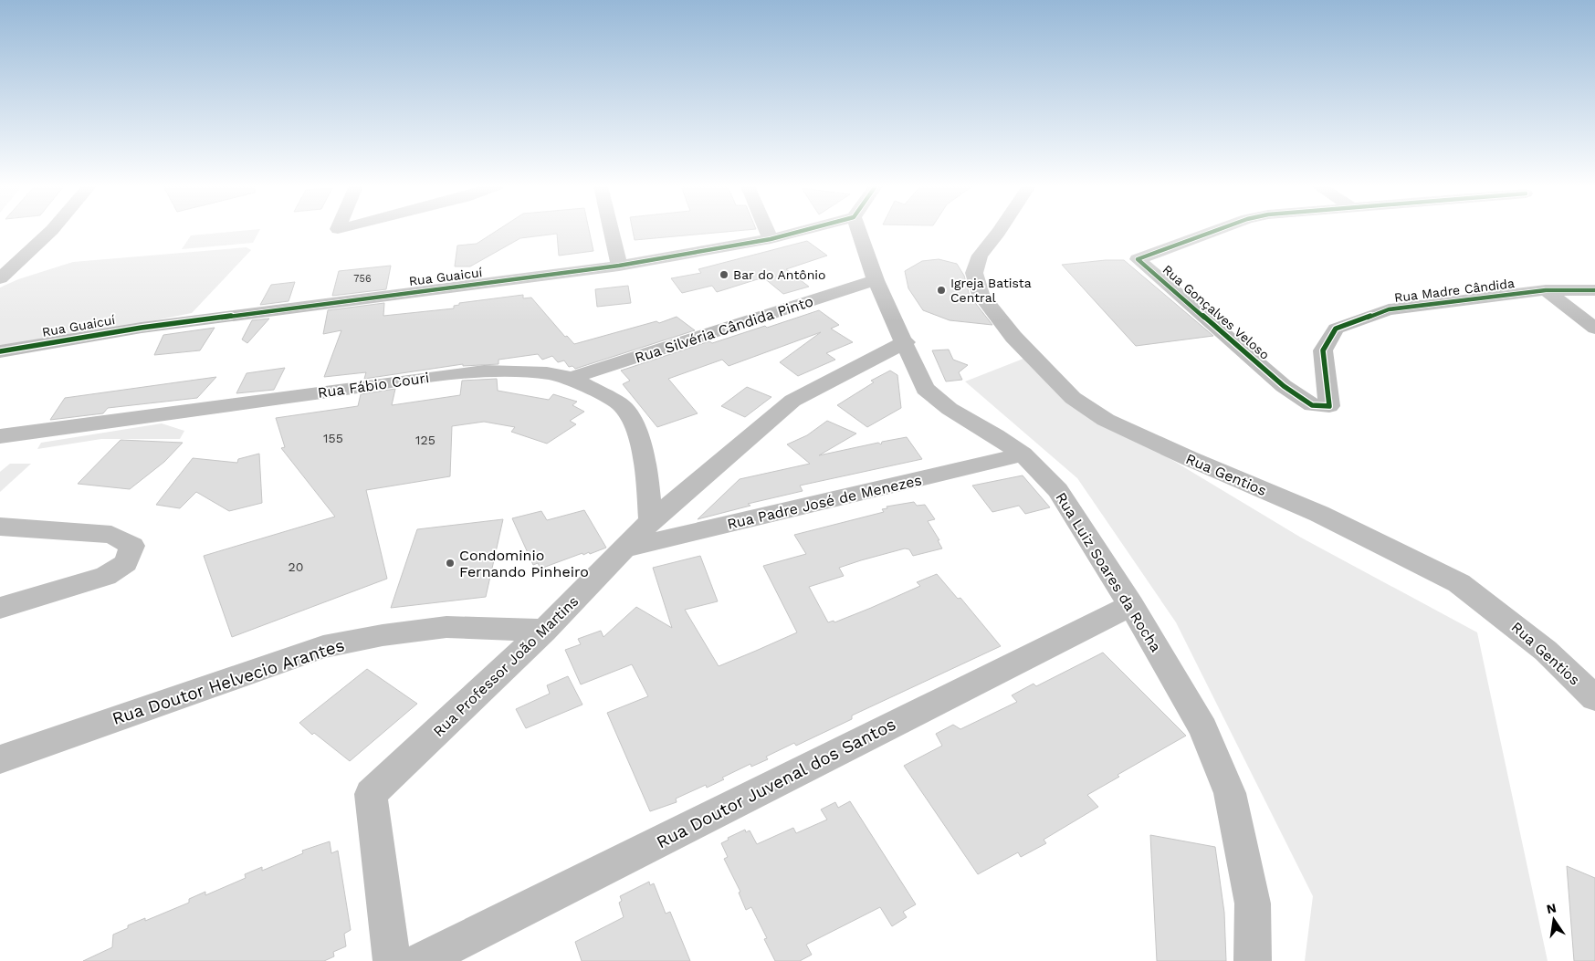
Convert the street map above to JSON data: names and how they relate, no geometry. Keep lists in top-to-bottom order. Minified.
{"streets":{"street":["Rua Guaicuí","Rua Madre Cândida","Rua Gonçalves Veloso","Rua Silvéria Cândida Pinto","Rua Fábio Couri","Rua Gentios","Rua Padre José de Menezes","Rua Luiz Soares da Rocha","Rua Professor João Martins","Rua Doutor Helvecio Arantes","Rua Doutor Juvenal dos Santos"]},"crossings":[["Rua Madre Cândida","Rua Gonçalves Veloso"],["Rua Silvéria Cândida Pinto","Rua Fábio Couri"],["Rua Silvéria Cândida Pinto","Rua Luiz Soares da Rocha"],["Rua Fábio Couri","Rua Professor João Martins"],["Rua Padre José de Menezes","Rua Luiz Soares da Rocha"],["Rua Padre José de Menezes","Rua Professor João Martins"],["Rua Luiz Soares da Rocha","Rua Professor João Martins"],["Rua Luiz Soares da Rocha","Rua Doutor Juvenal dos Santos"],["Rua Professor João Martins","Rua Doutor Helvecio Arantes"]],"places":["Bar do Antônio","Igreja Batista Central","Condominio Fernando Pinheiro"],"house_numbers":["756","155","125","20"],"north":"top"}
